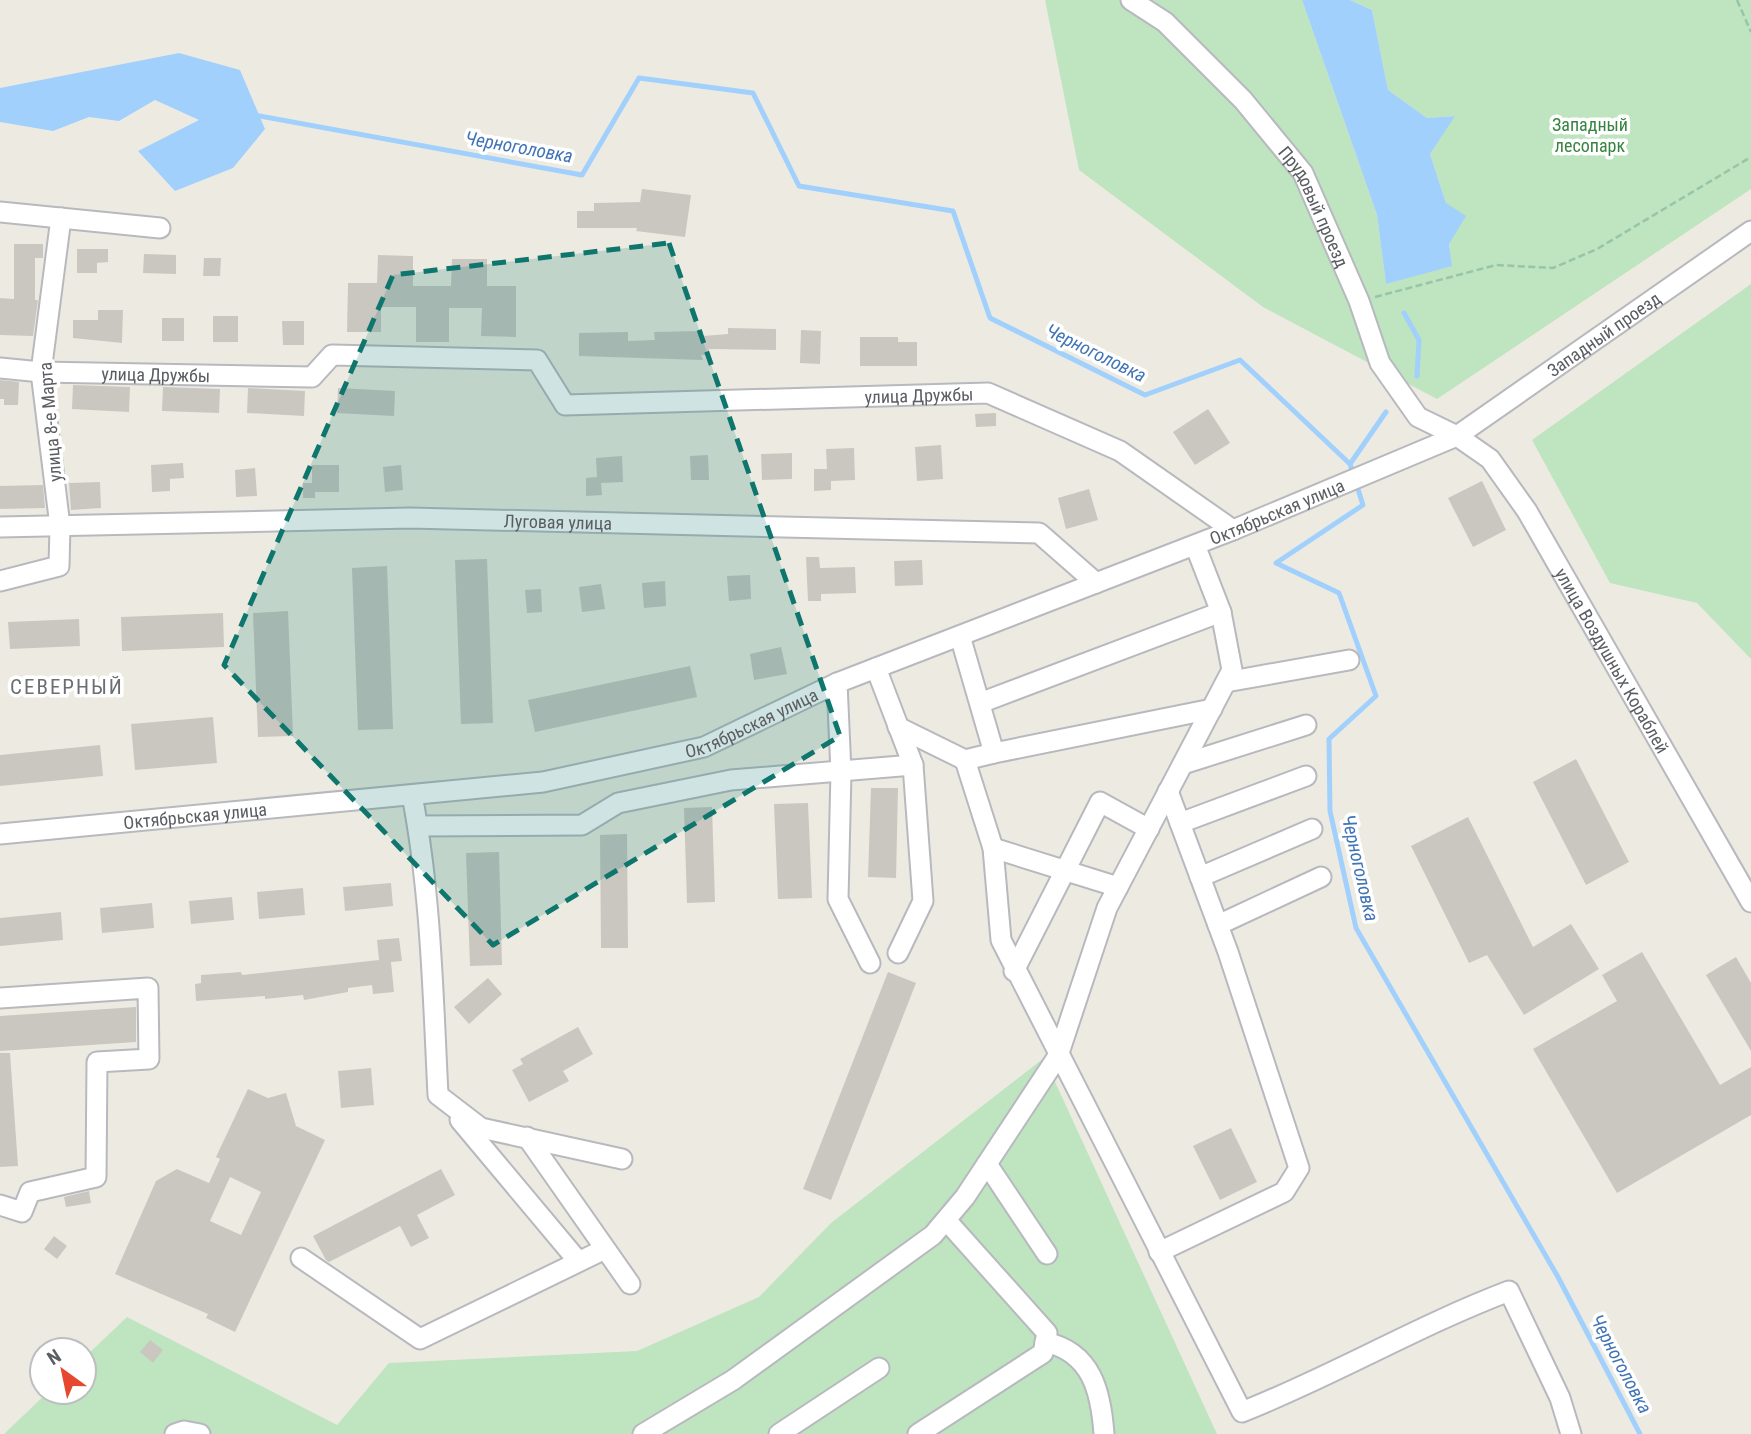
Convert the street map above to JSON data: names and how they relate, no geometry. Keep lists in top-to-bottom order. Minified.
{"streets":{"street":["Прудовый проезд","Западный проезд","улица Дружбы","улица 8-е Марта","Октябрьская улица","Луговая улица","улица Воздушных Кораблей"]},"crossings":[["Прудовый проезд","Западный проезд"],["Прудовый проезд","Октябрьская улица"],["Прудовый проезд","улица Воздушных Кораблей"],["Западный проезд","Октябрьская улица"],["Западный проезд","улица Воздушных Кораблей"],["улица Дружбы","улица 8-е Марта"],["улица Дружбы","Октябрьская улица"],["улица 8-е Марта","Луговая улица"],["Октябрьская улица","Луговая улица"],["Октябрьская улица","улица Воздушных Кораблей"]],"districts":["СЕВЕРНЫЙ"],"water":["Черноголовка"],"parks":["Западный лесопарк"],"north":"top left"}
